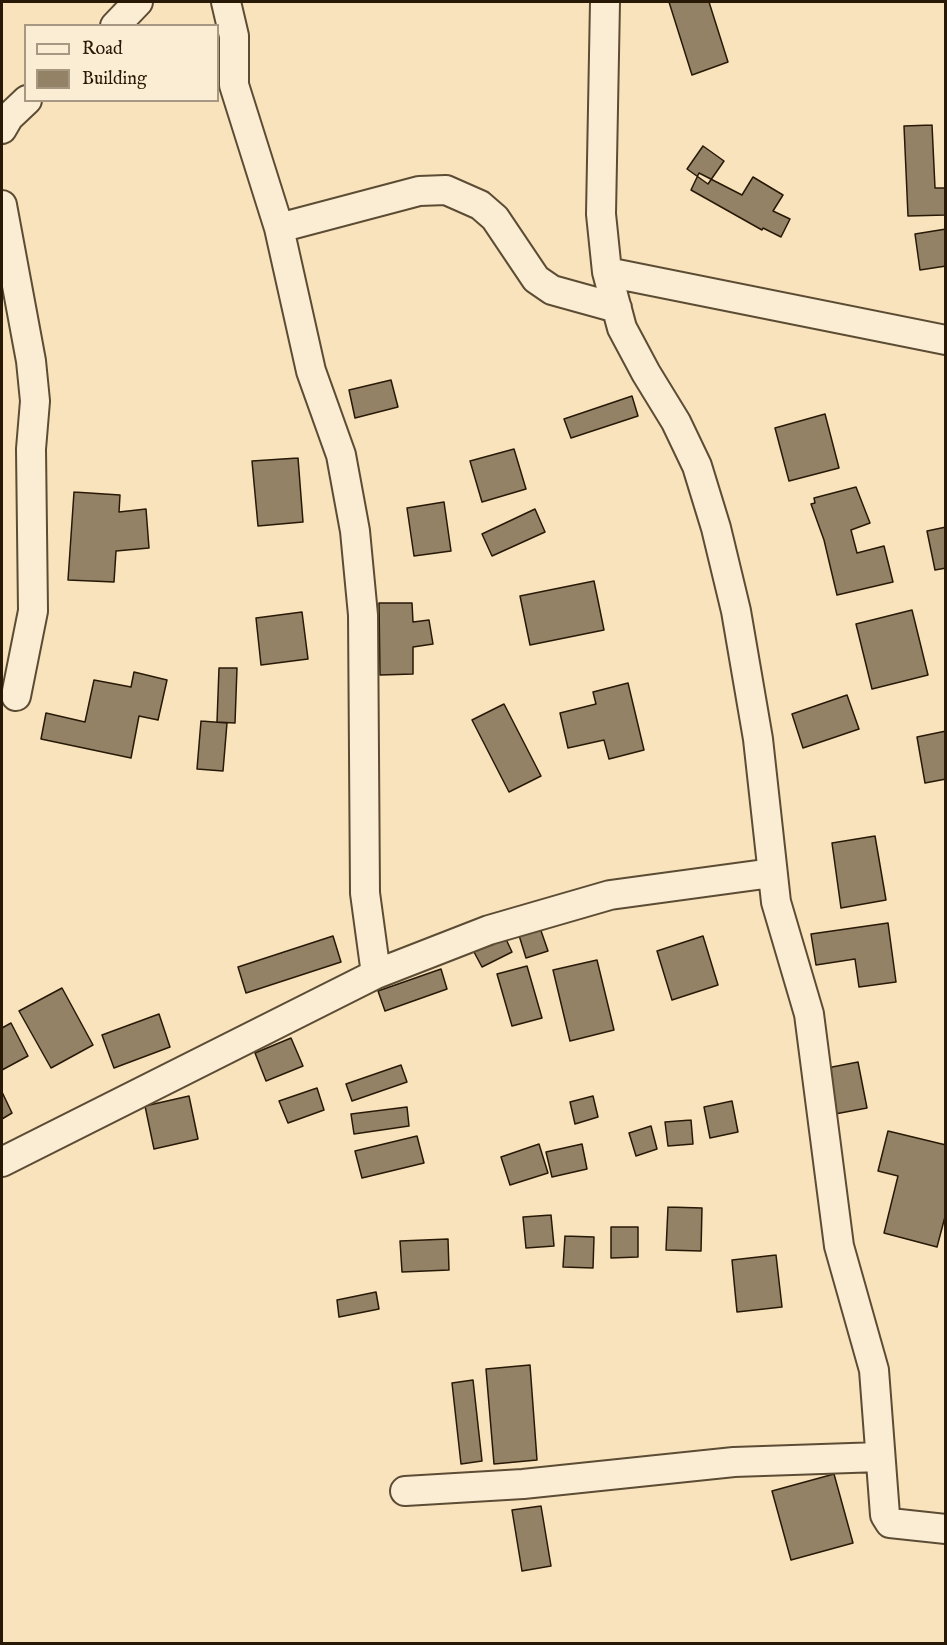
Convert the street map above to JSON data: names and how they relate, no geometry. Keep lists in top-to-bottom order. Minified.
{"legend":["Road","Building"]}
